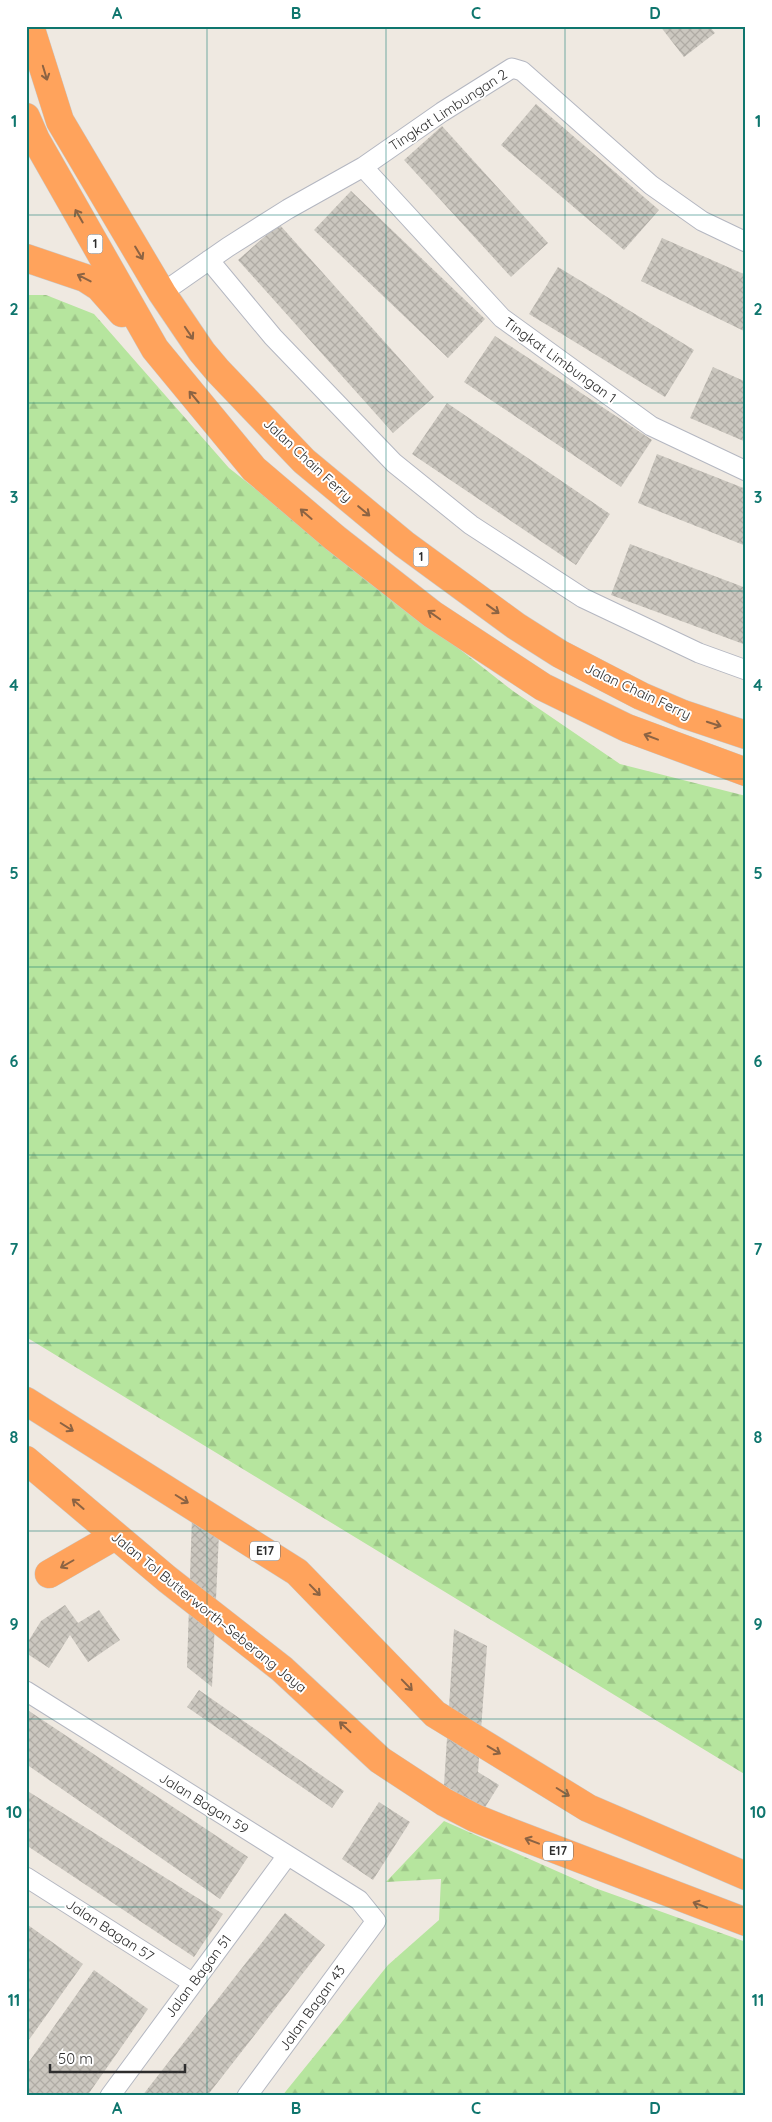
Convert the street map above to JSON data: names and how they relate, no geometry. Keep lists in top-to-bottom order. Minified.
{"streets":{"highway":["1","Jalan Chain Ferry","E17","Jalan Tol Butterworth–Seberang Jaya"],"street":["Tingkat Limbungan 2","Tingkat Limbungan 1","Jalan Bagan 59","Jalan Bagan 57","Jalan Bagan 51","Jalan Bagan 43"]},"crossings":[["Tingkat Limbungan 2","Tingkat Limbungan 1"],["Tingkat Limbungan 2","Jalan Chain Ferry"],["Jalan Bagan 59","Jalan Bagan 51"],["Jalan Bagan 59","Jalan Bagan 43"],["Jalan Bagan 57","Jalan Bagan 51"]],"scale_bar":"50 m","grid":{"columns":["A","B","C","D"],"rows":["1","2","3","4","5","6","7","8","9","10","11"]}}
